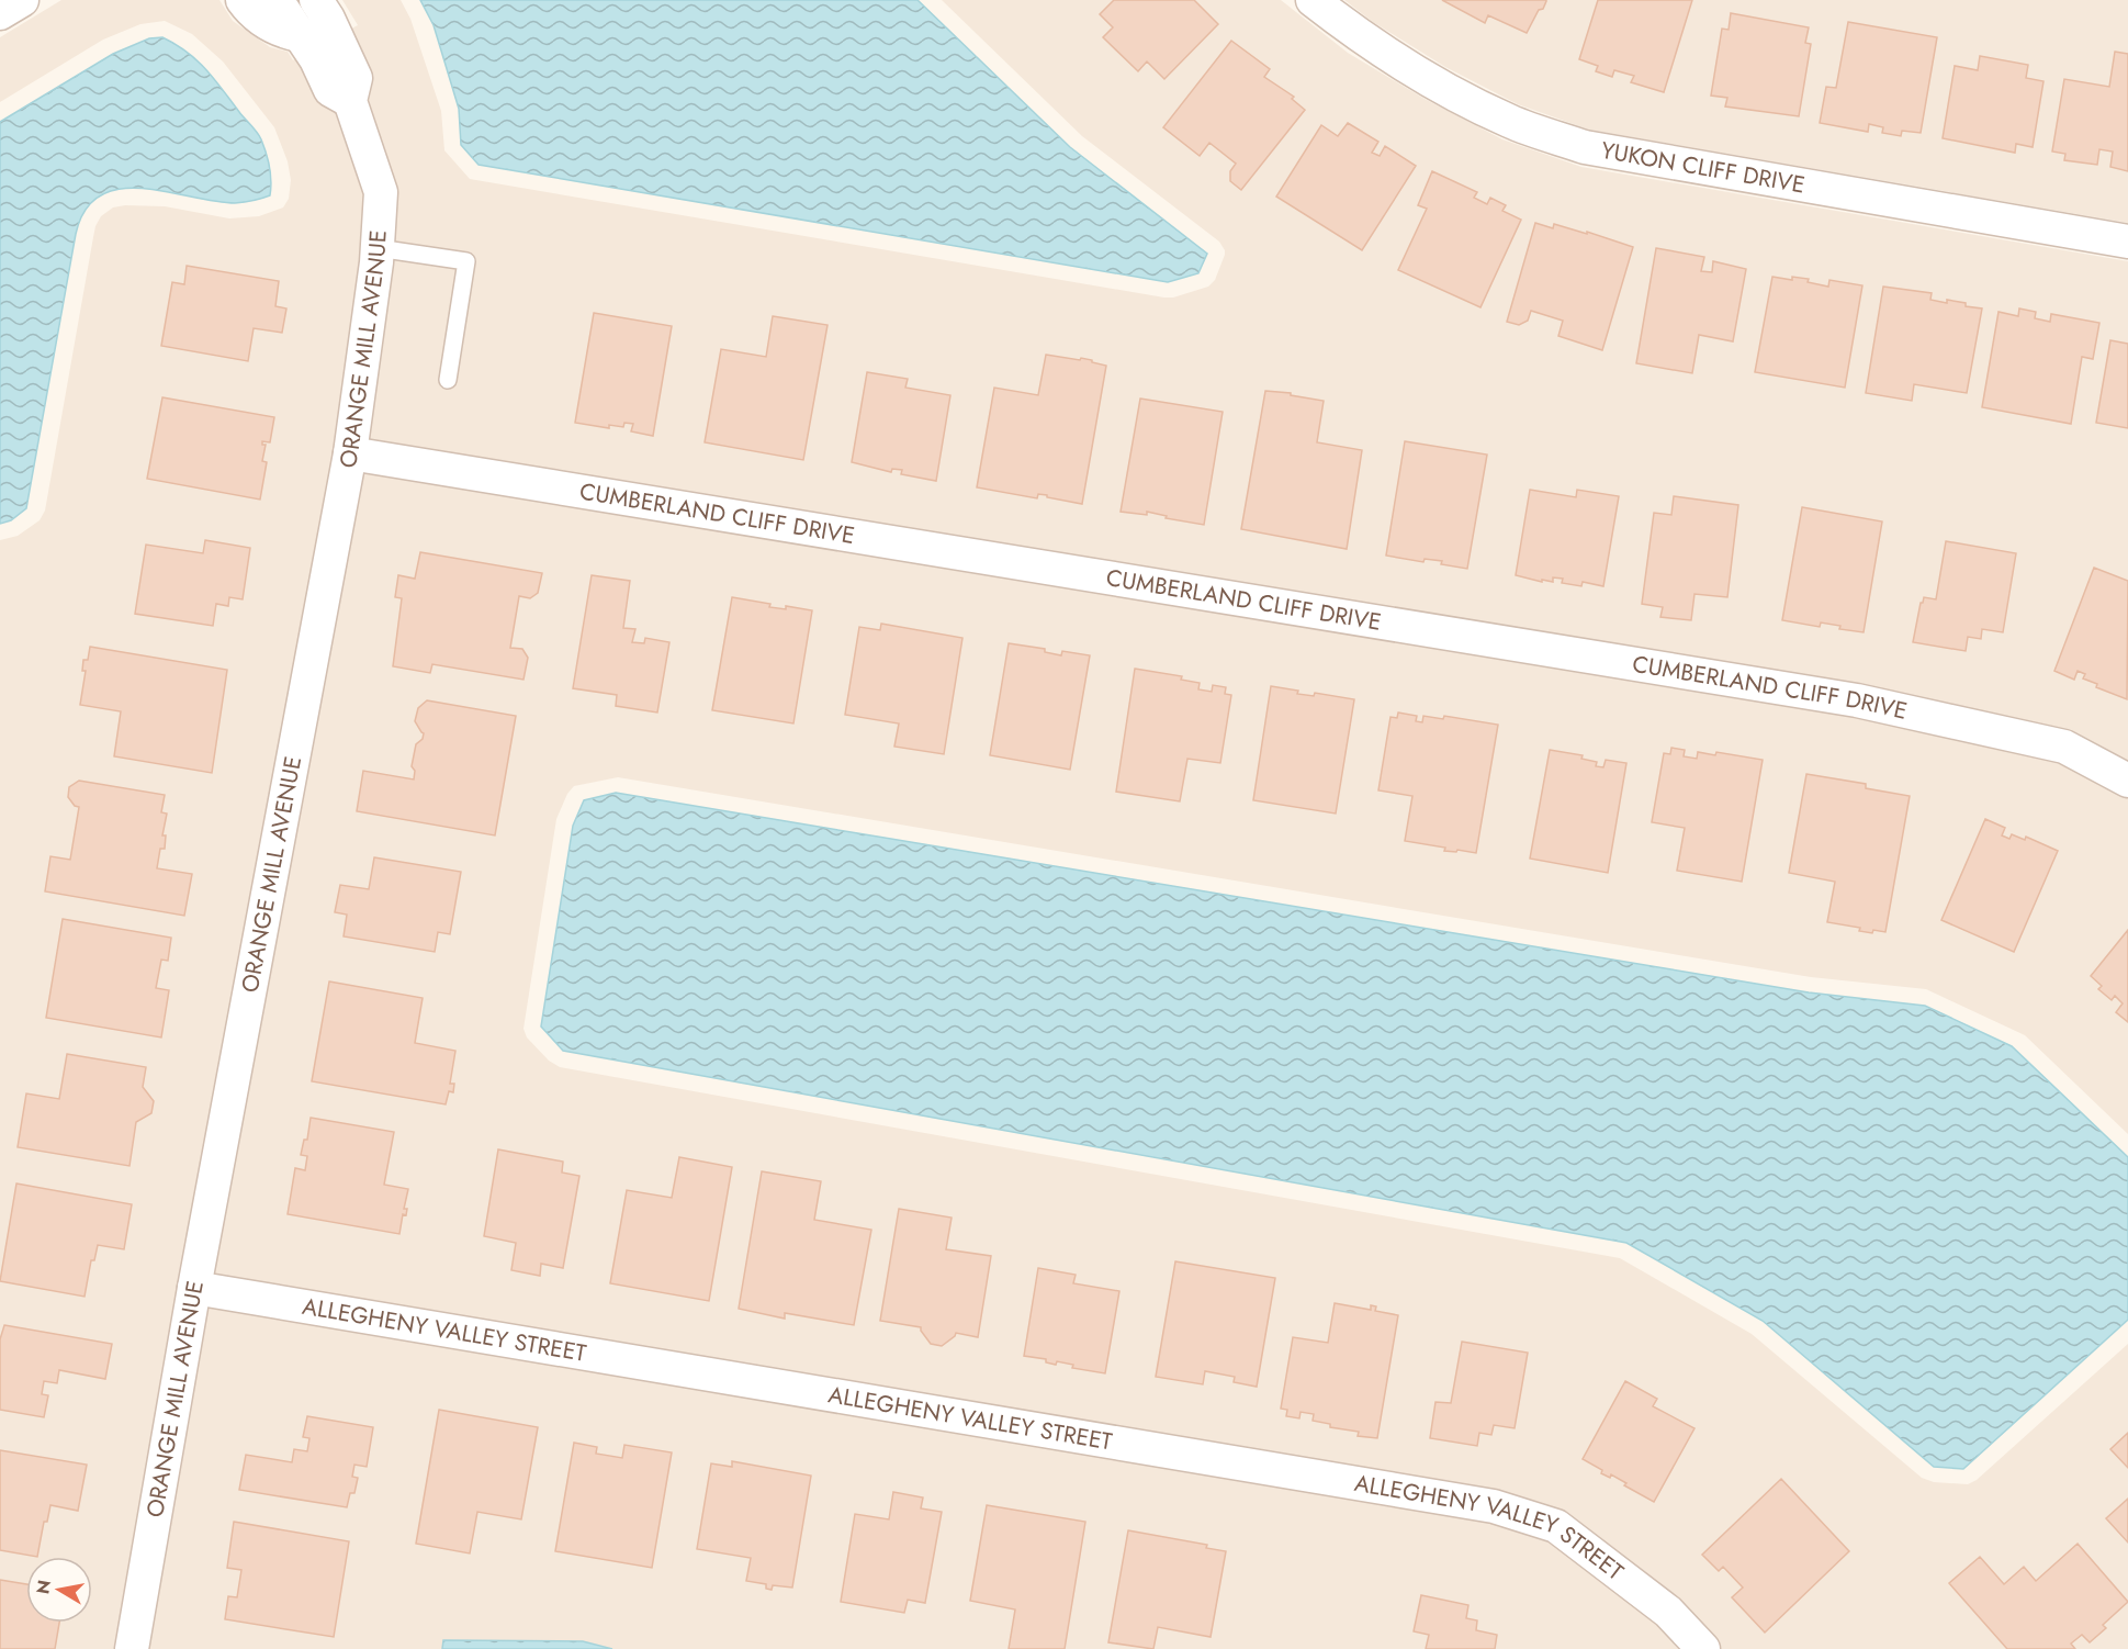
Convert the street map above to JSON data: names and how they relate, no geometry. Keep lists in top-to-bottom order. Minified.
{"streets":{"street":["YUKON CLIFF DRIVE","ORANGE MILL AVENUE","CUMBERLAND CLIFF DRIVE","ALLEGHENY VALLEY STREET"]},"crossings":[["ORANGE MILL AVENUE","CUMBERLAND CLIFF DRIVE"],["ORANGE MILL AVENUE","ALLEGHENY VALLEY STREET"]],"north":"left"}
